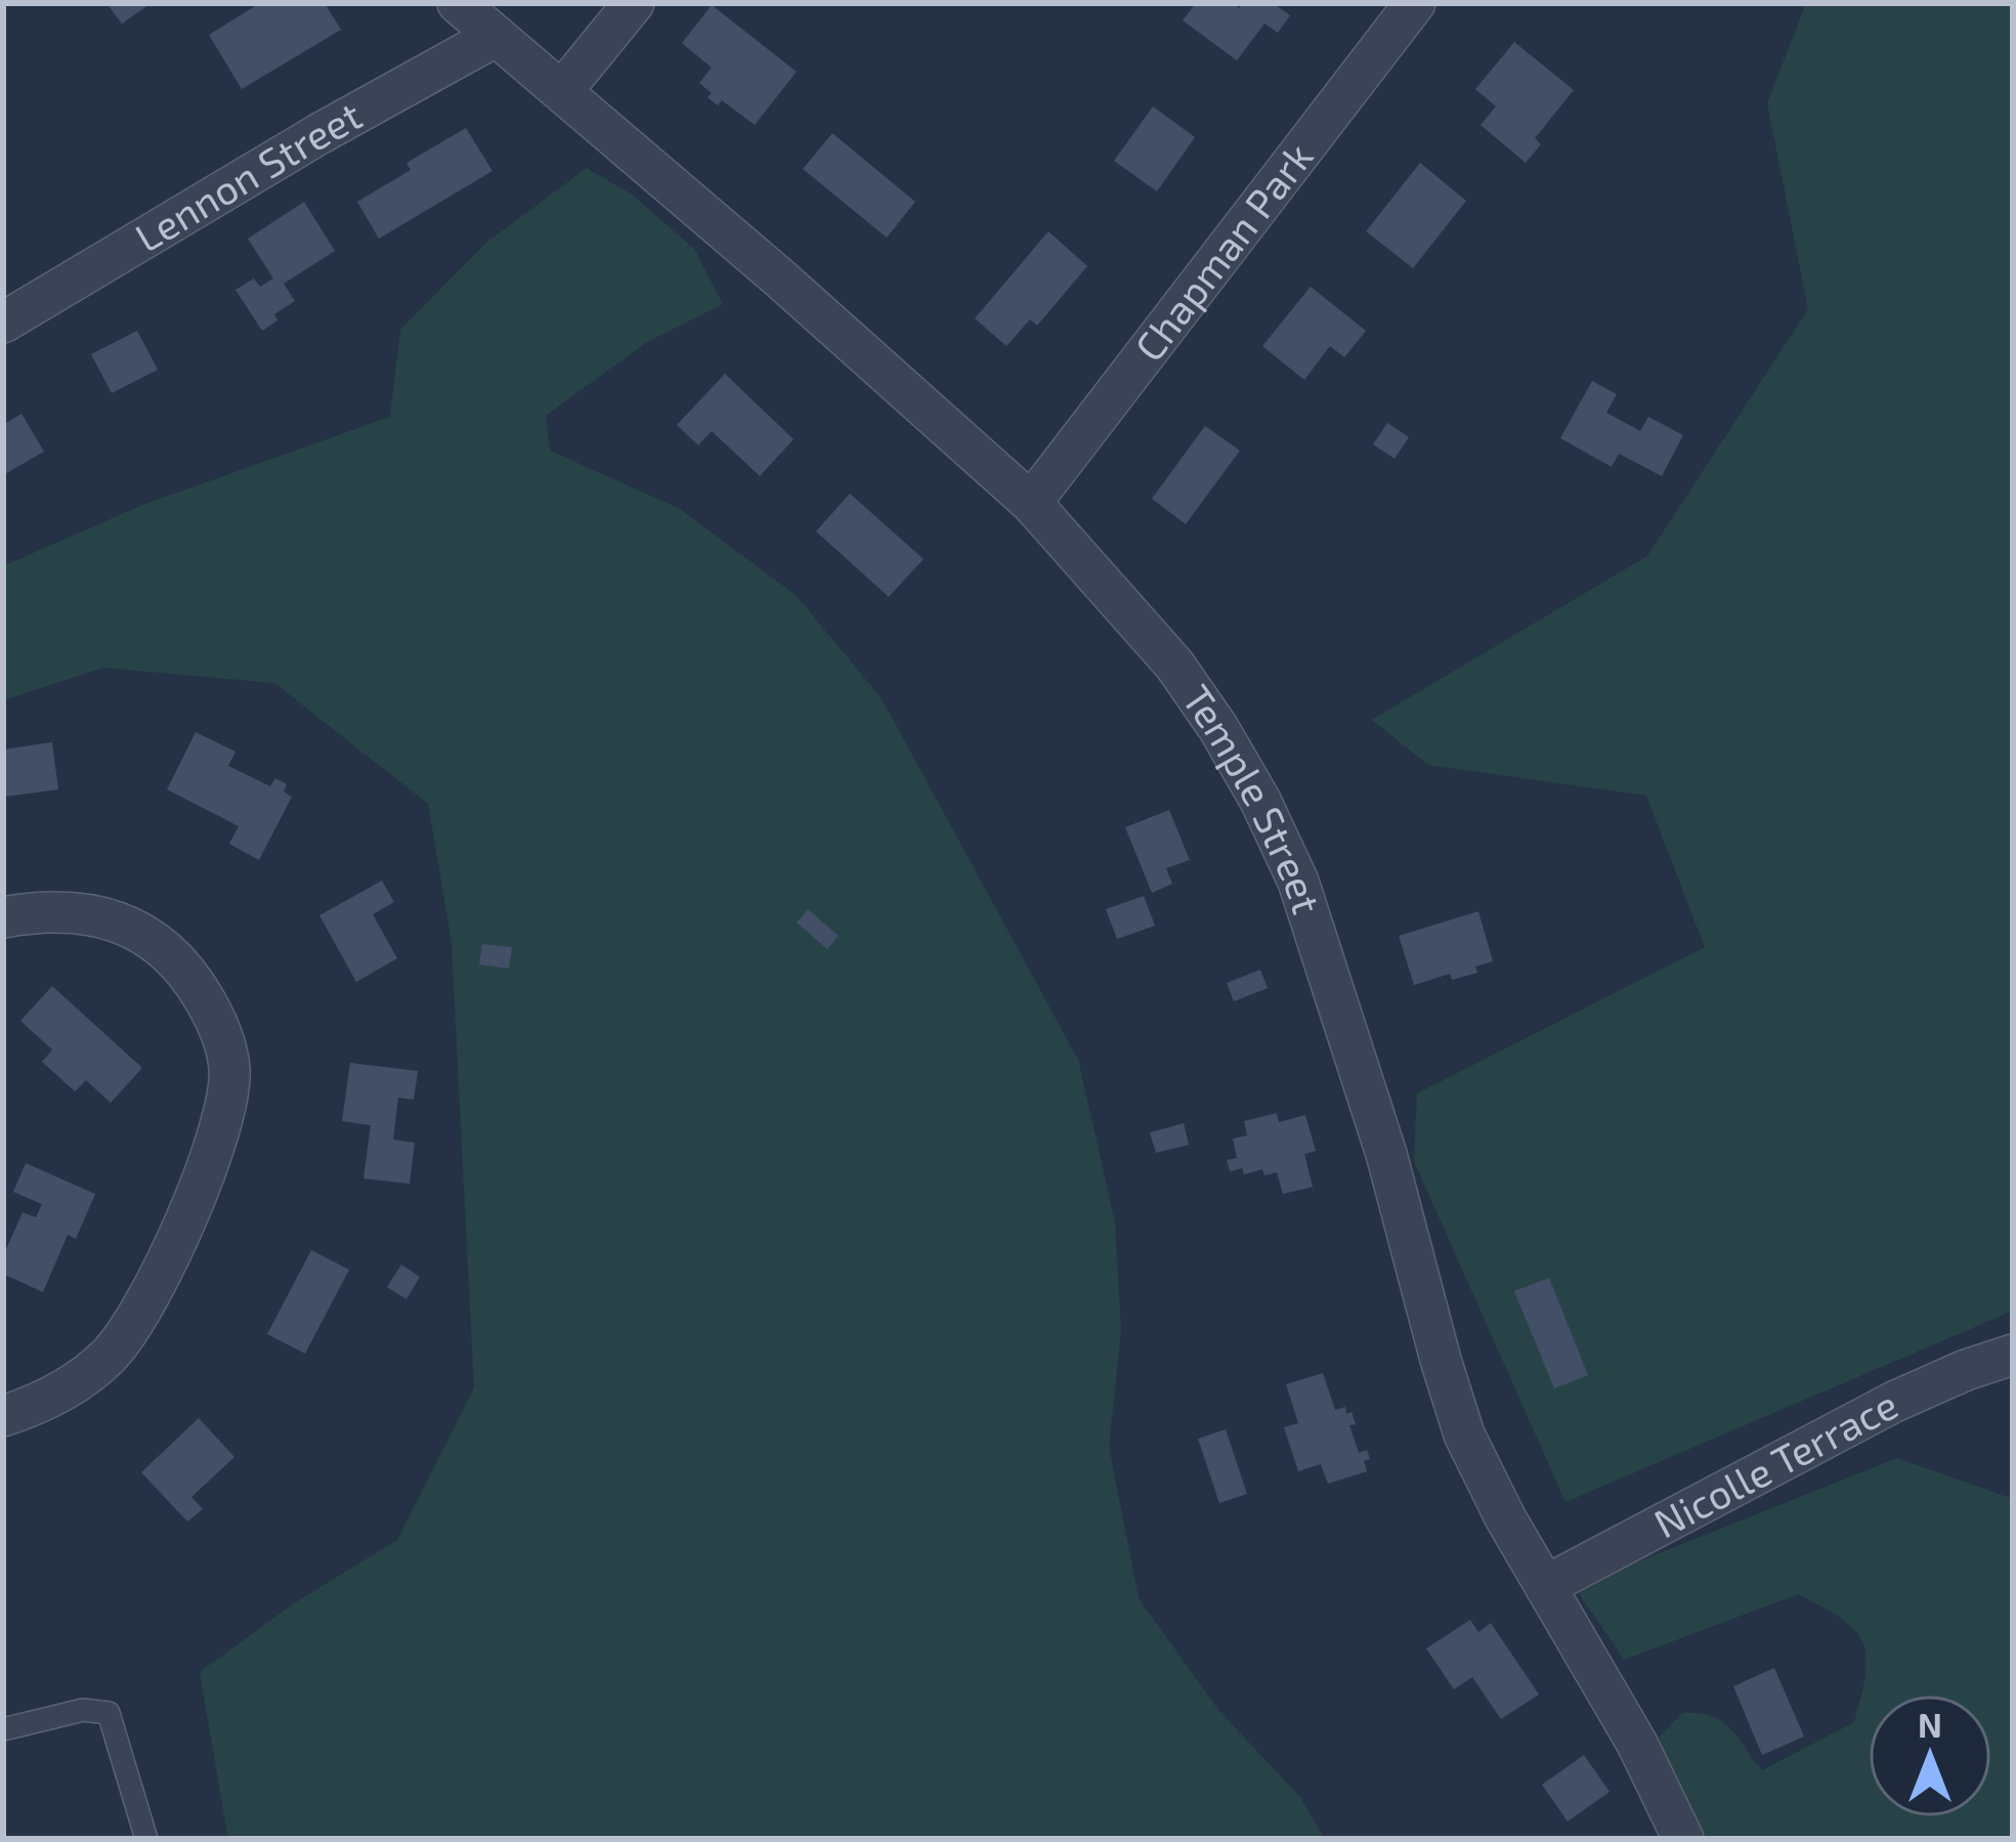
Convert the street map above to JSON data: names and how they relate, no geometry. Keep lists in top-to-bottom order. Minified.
{"streets":{"street":["Lennon Street","Chapman Park","Temple Street","Nicolle Terrace"]},"crossings":[["Lennon Street","Temple Street"],["Chapman Park","Temple Street"],["Temple Street","Nicolle Terrace"]],"north":"top"}
